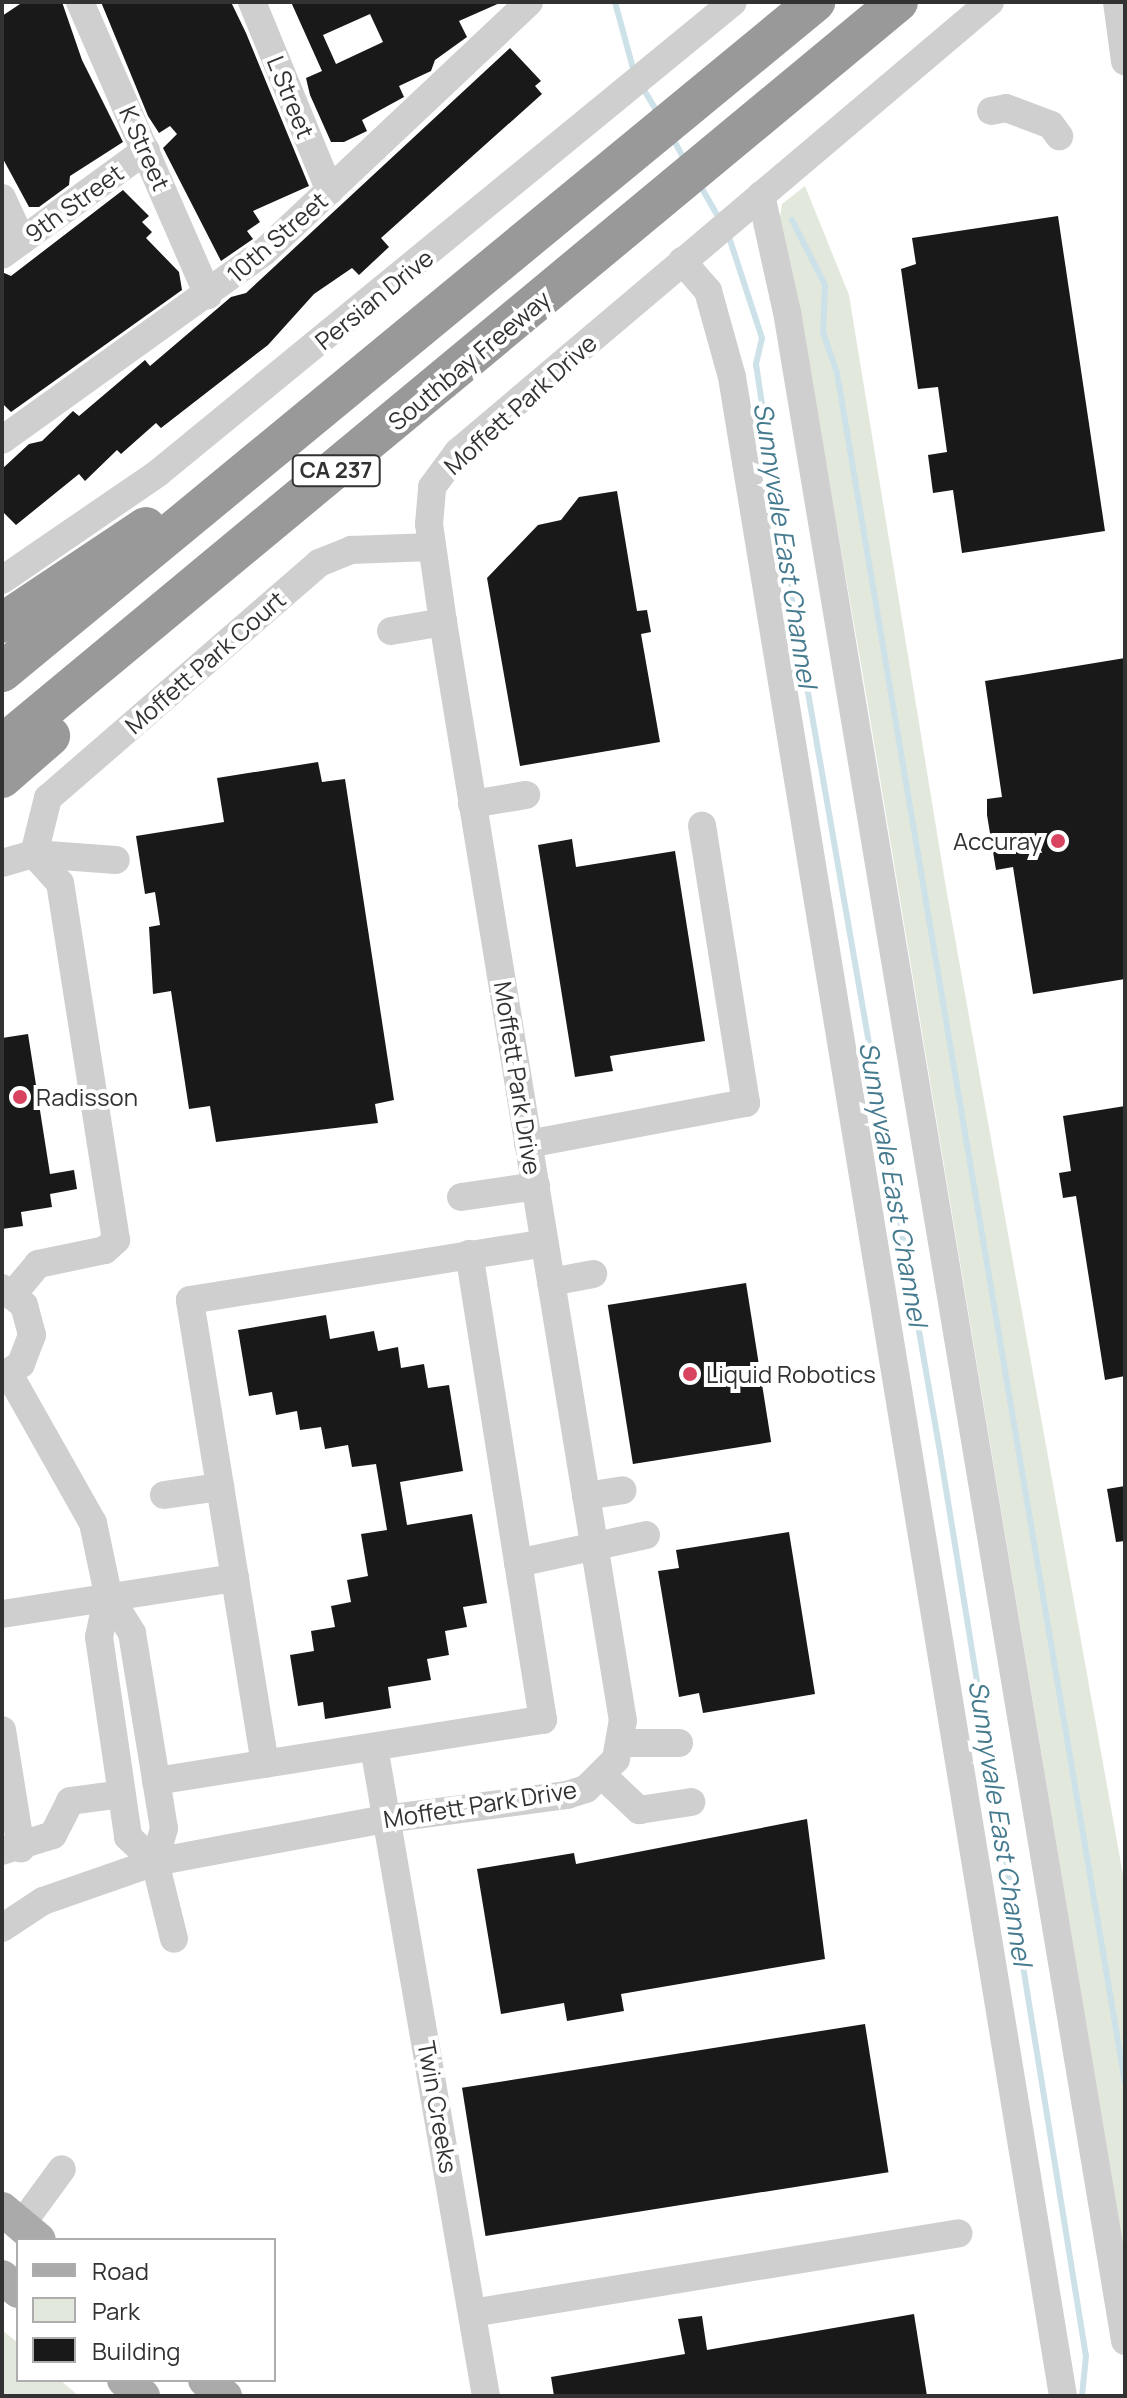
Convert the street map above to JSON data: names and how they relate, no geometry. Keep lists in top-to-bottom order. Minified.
{"streets":{"highway":["Southbay Freeway","CA 237"],"street":["L Street","K Street","9th Street","10th Street","Persian Drive","Moffett Park Drive","Moffett Park Court","Twin Creeks"]},"crossings":[["L Street","10th Street"],["K Street","9th Street"],["K Street","10th Street"],["Moffett Park Drive","Moffett Park Court"],["Moffett Park Drive","Twin Creeks"]],"water":["Sunnyvale East Channel"],"places":["Accuray","Radisson","Liquid Robotics"],"legend":["Road","Park","Building"]}
